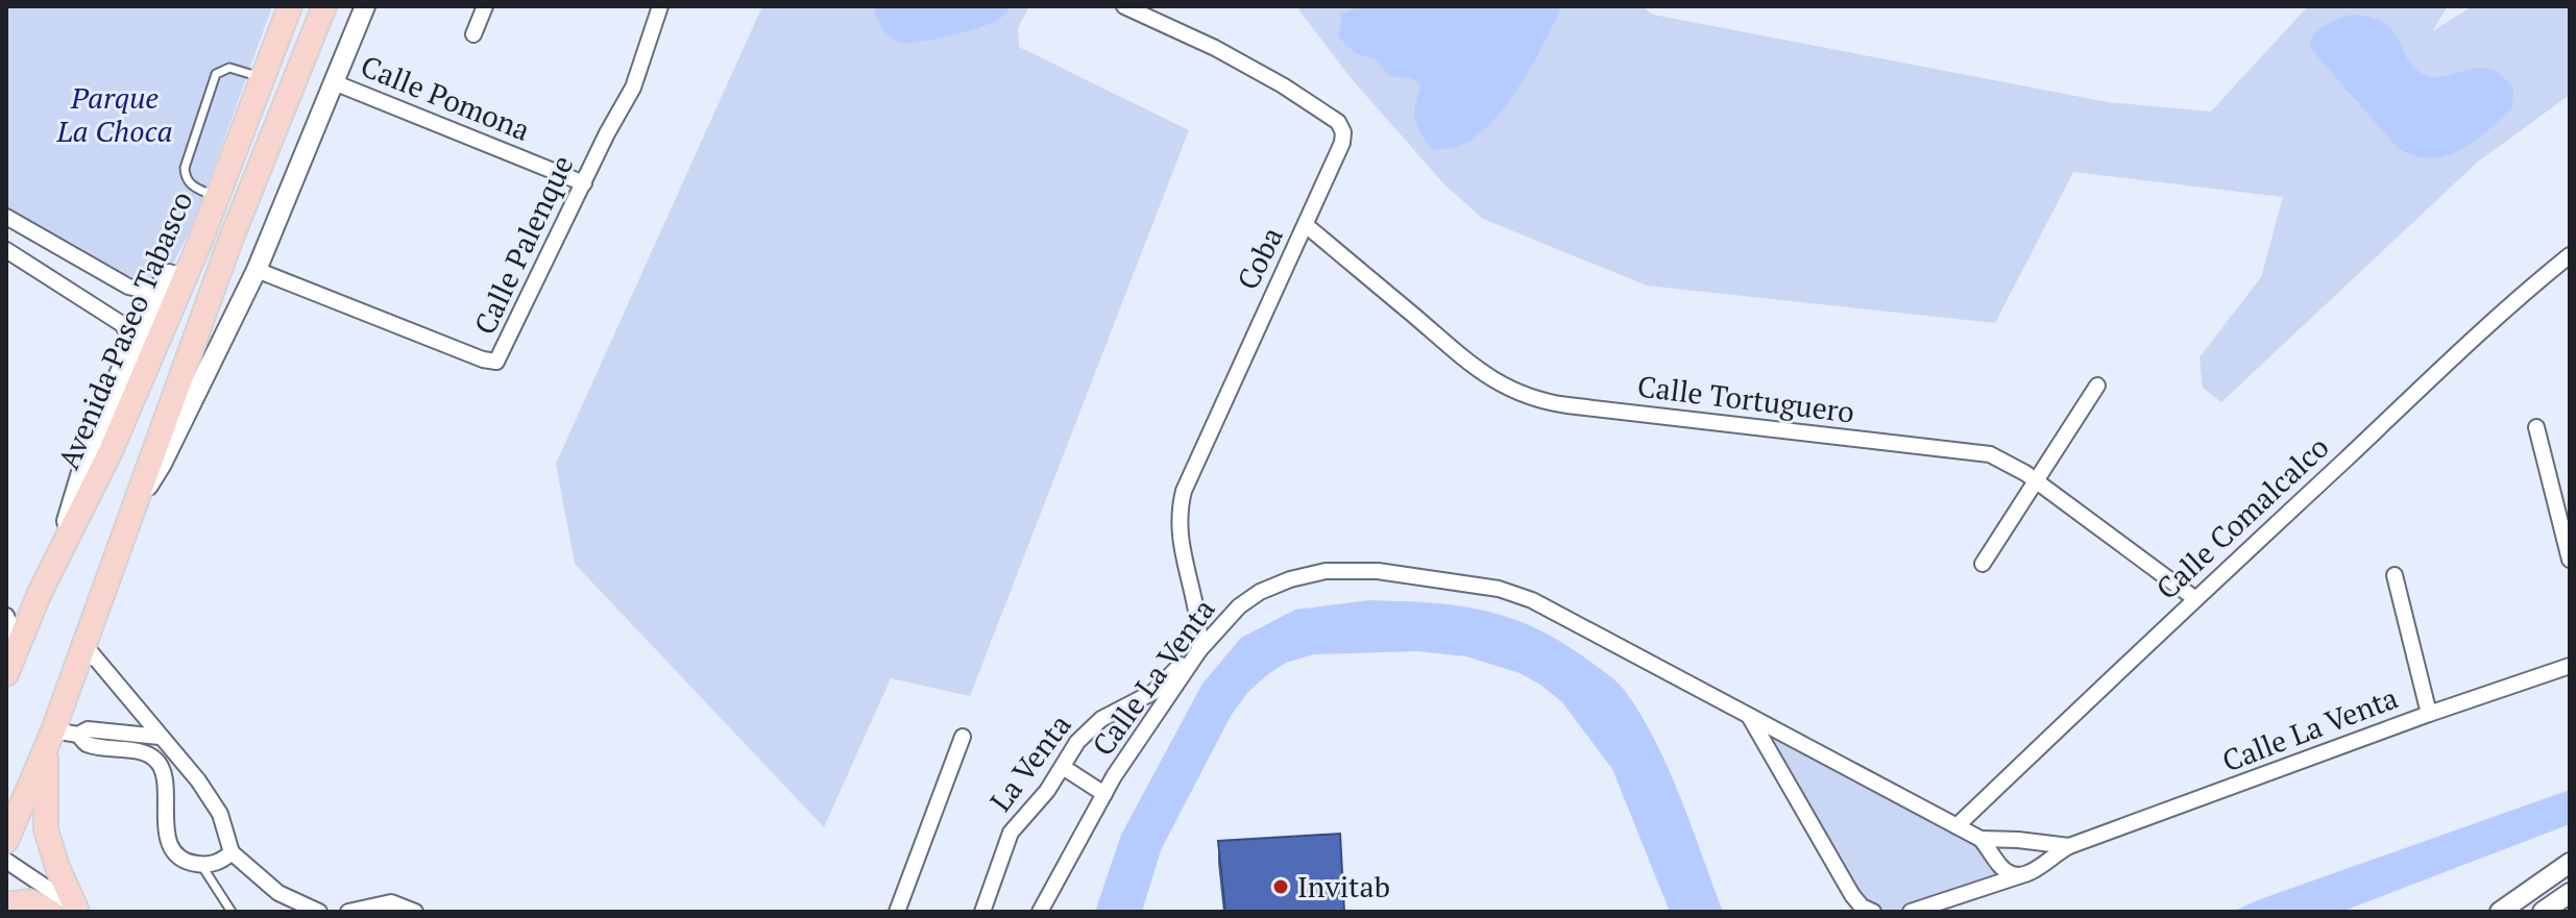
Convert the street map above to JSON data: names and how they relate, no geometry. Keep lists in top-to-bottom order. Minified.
{"streets":{"main road":["Avenida Paseo Tabasco"],"street":["Calle Pomona","Calle Palenque","Coba","Calle Tortuguero","Calle Comalcalco","Calle La Venta","La Venta"]},"crossings":[["Calle Pomona","Calle Palenque"],["Coba","Calle Tortuguero"],["Coba","Calle La Venta"],["Coba","La Venta"],["Calle Tortuguero","Calle Comalcalco"],["Calle Comalcalco","Calle La Venta"],["Calle La Venta","La Venta"]],"parks":["Parque La Choca"],"places":["Invitab"]}
